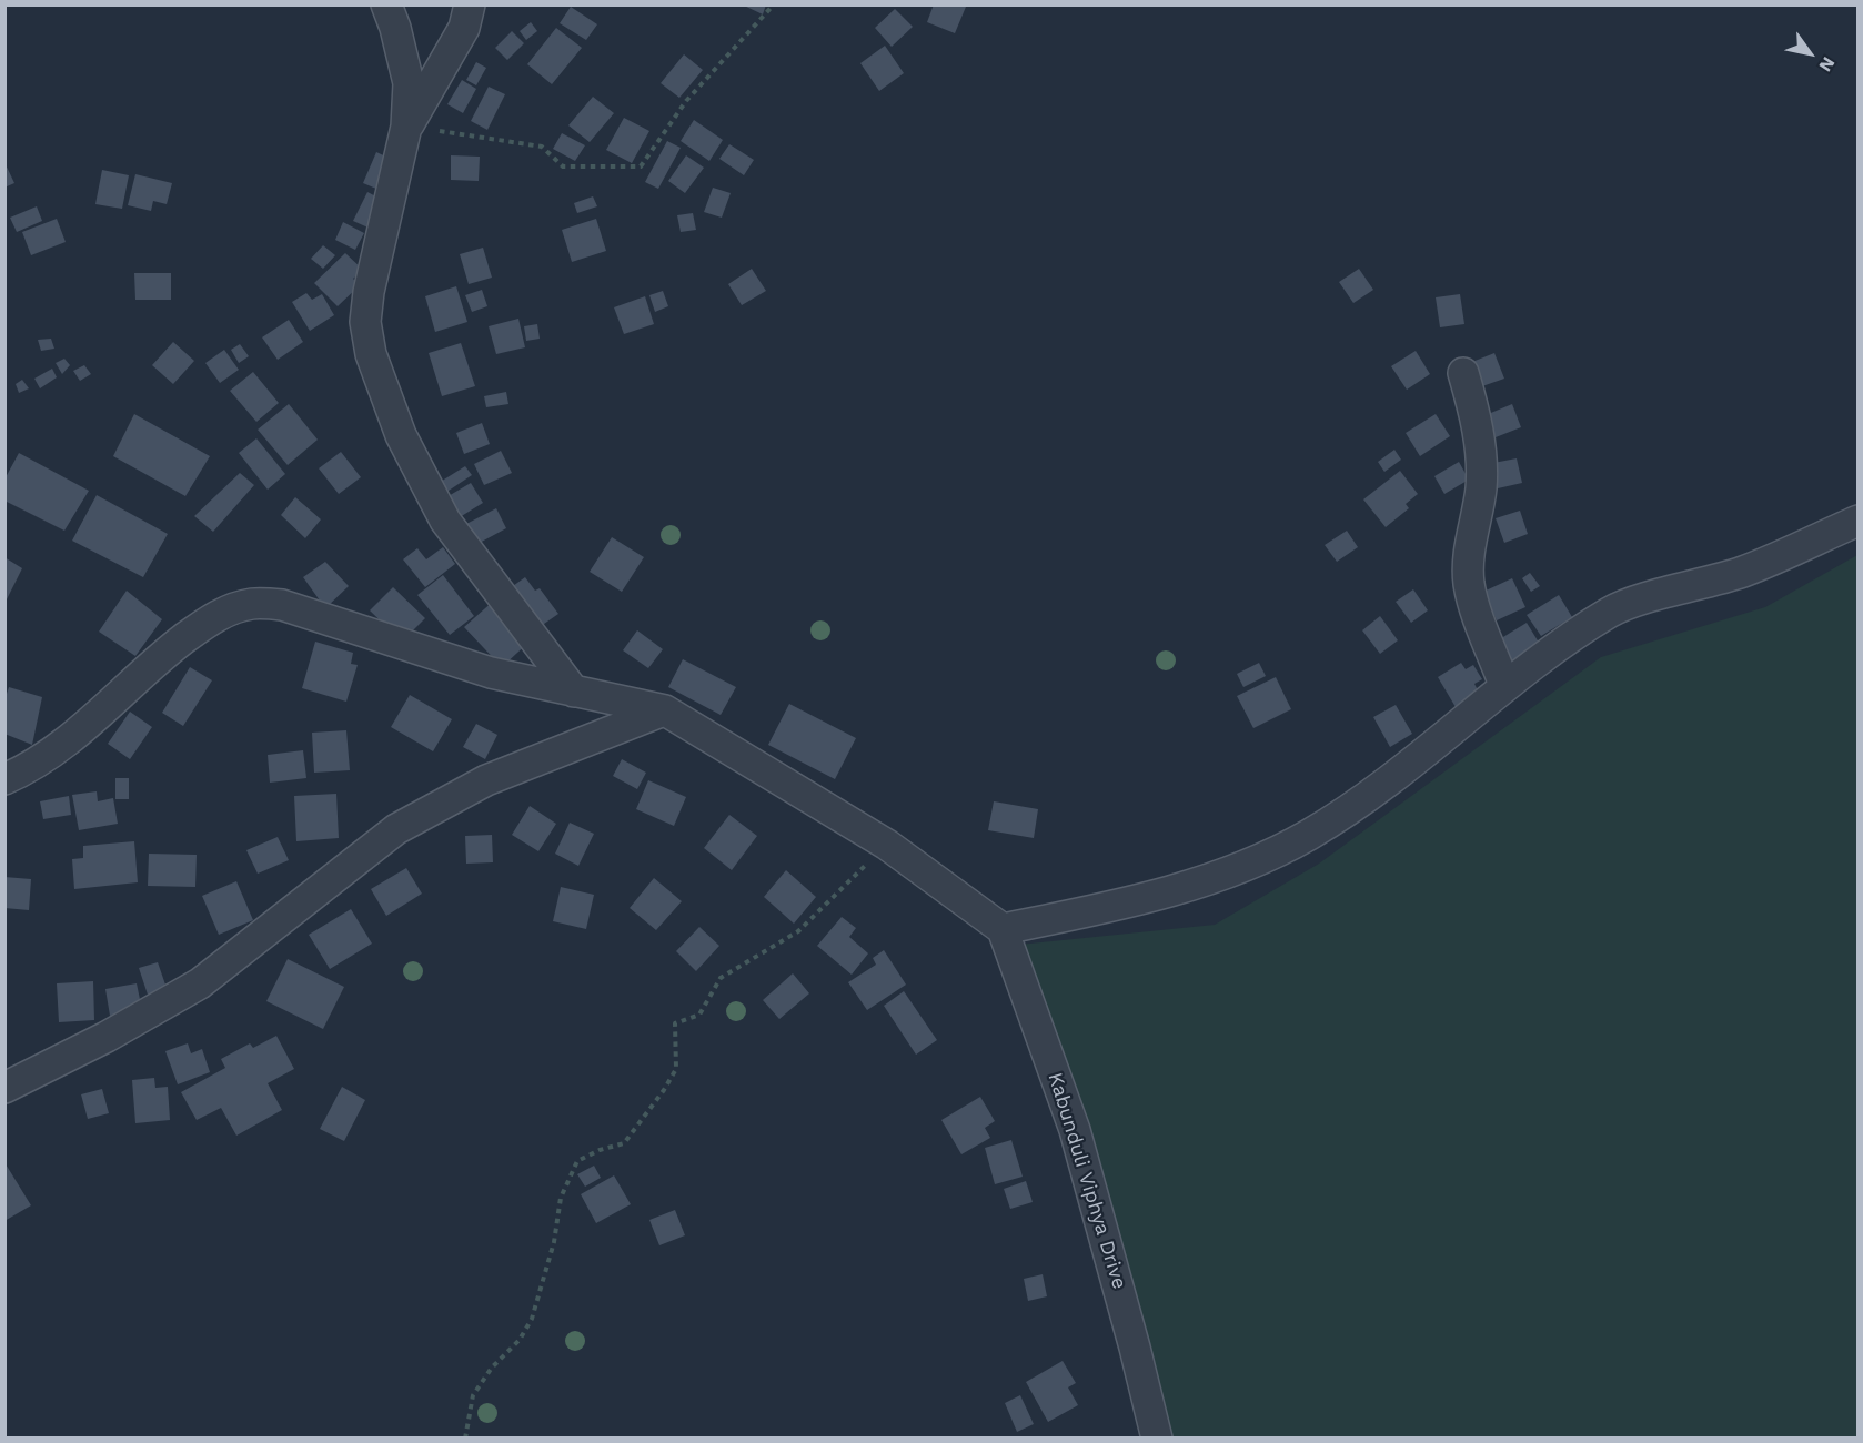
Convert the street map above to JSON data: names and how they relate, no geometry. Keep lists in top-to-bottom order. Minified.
{"streets":{"street":["Kabunduli Viphya Drive"]},"north":"bottom right"}
